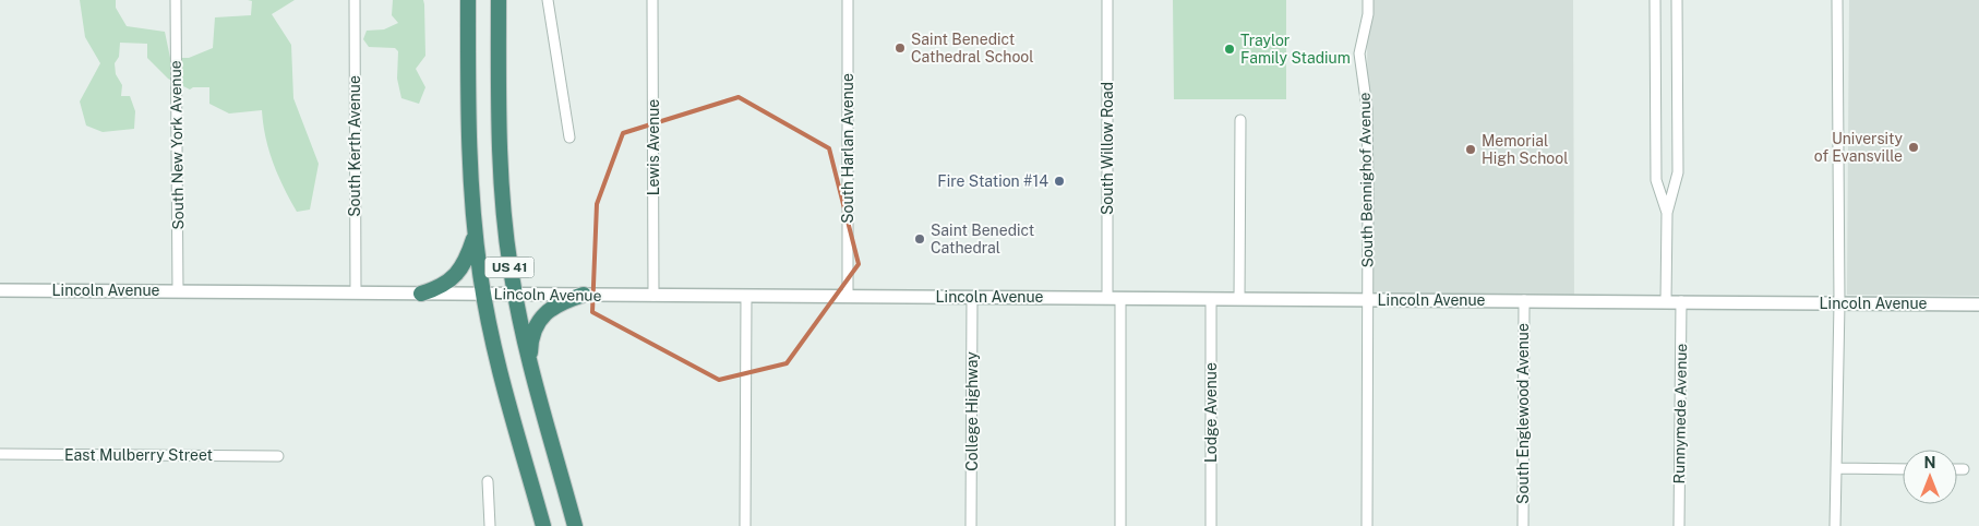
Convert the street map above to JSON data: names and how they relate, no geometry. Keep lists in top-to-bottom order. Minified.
{"streets":{"highway":["US 41"],"street":["South New York Avenue","South Kerth Avenue","Lewis Avenue","South Harlan Avenue","South Willow Road","South Bennighof Avenue","Lincoln Avenue","College Highway","Lodge Avenue","South Englewood Avenue","Runnymede Avenue","East Mulberry Street"]},"crossings":[["South New York Avenue","Lincoln Avenue"],["South Kerth Avenue","Lincoln Avenue"],["Lewis Avenue","Lincoln Avenue"],["South Harlan Avenue","Lincoln Avenue"],["South Willow Road","Lincoln Avenue"],["South Bennighof Avenue","Lincoln Avenue"],["US 41","Lincoln Avenue"],["Lincoln Avenue","College Highway"],["Lincoln Avenue","Lodge Avenue"],["Lincoln Avenue","South Englewood Avenue"],["Lincoln Avenue","Runnymede Avenue"]],"places":["Saint Benedict Cathedral School","Traylor Family Stadium","University of Evansville","Memorial High School","Fire Station #14","Saint Benedict Cathedral"],"north":"top"}
